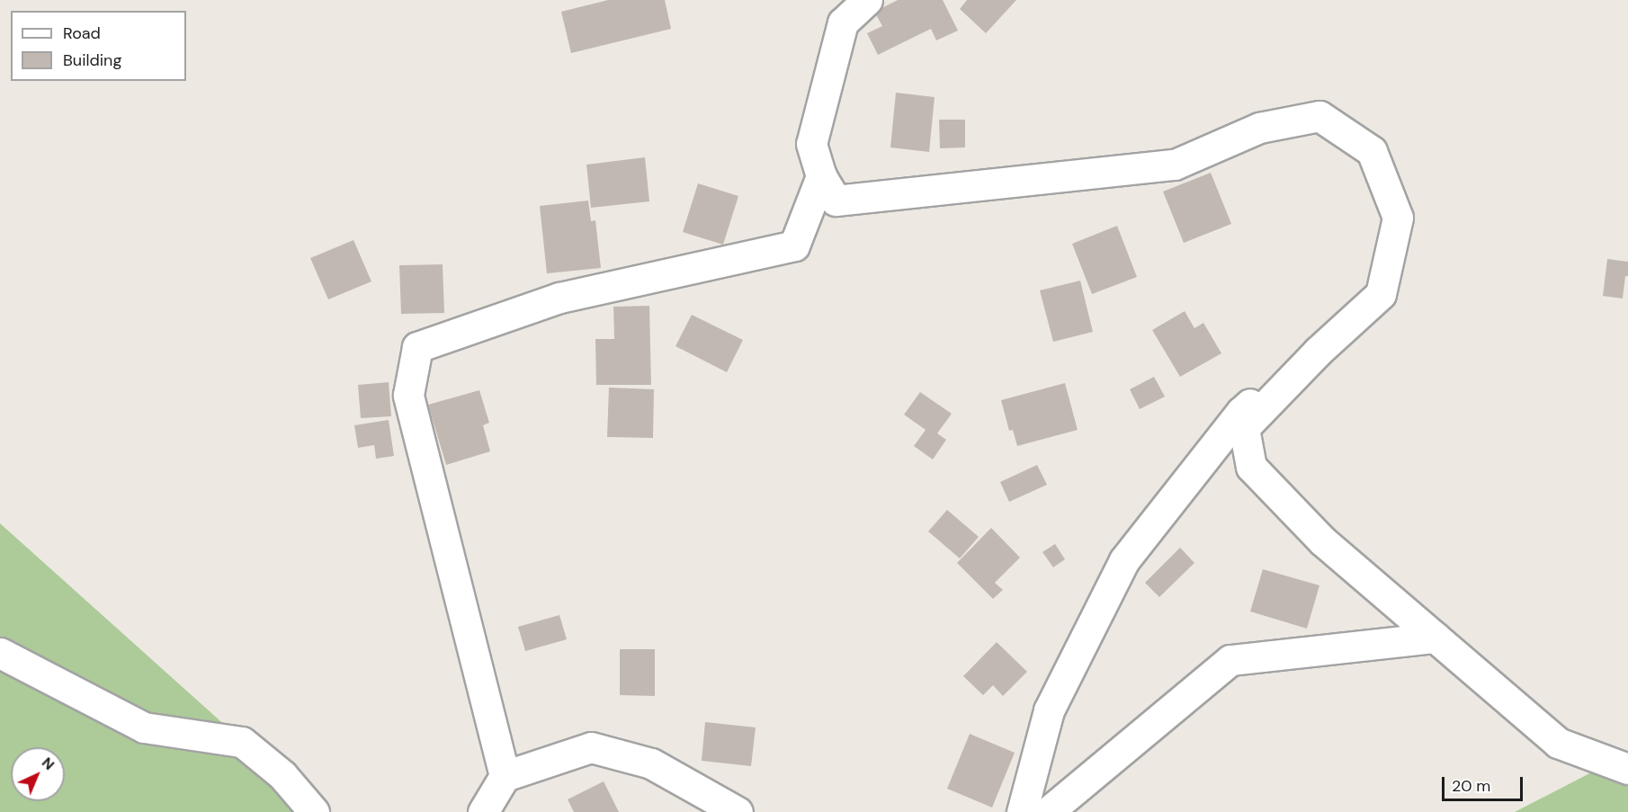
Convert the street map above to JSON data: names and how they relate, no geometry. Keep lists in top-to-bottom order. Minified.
{"legend":["Road","Building"],"scale_bar":"20 m","north":"top right"}
